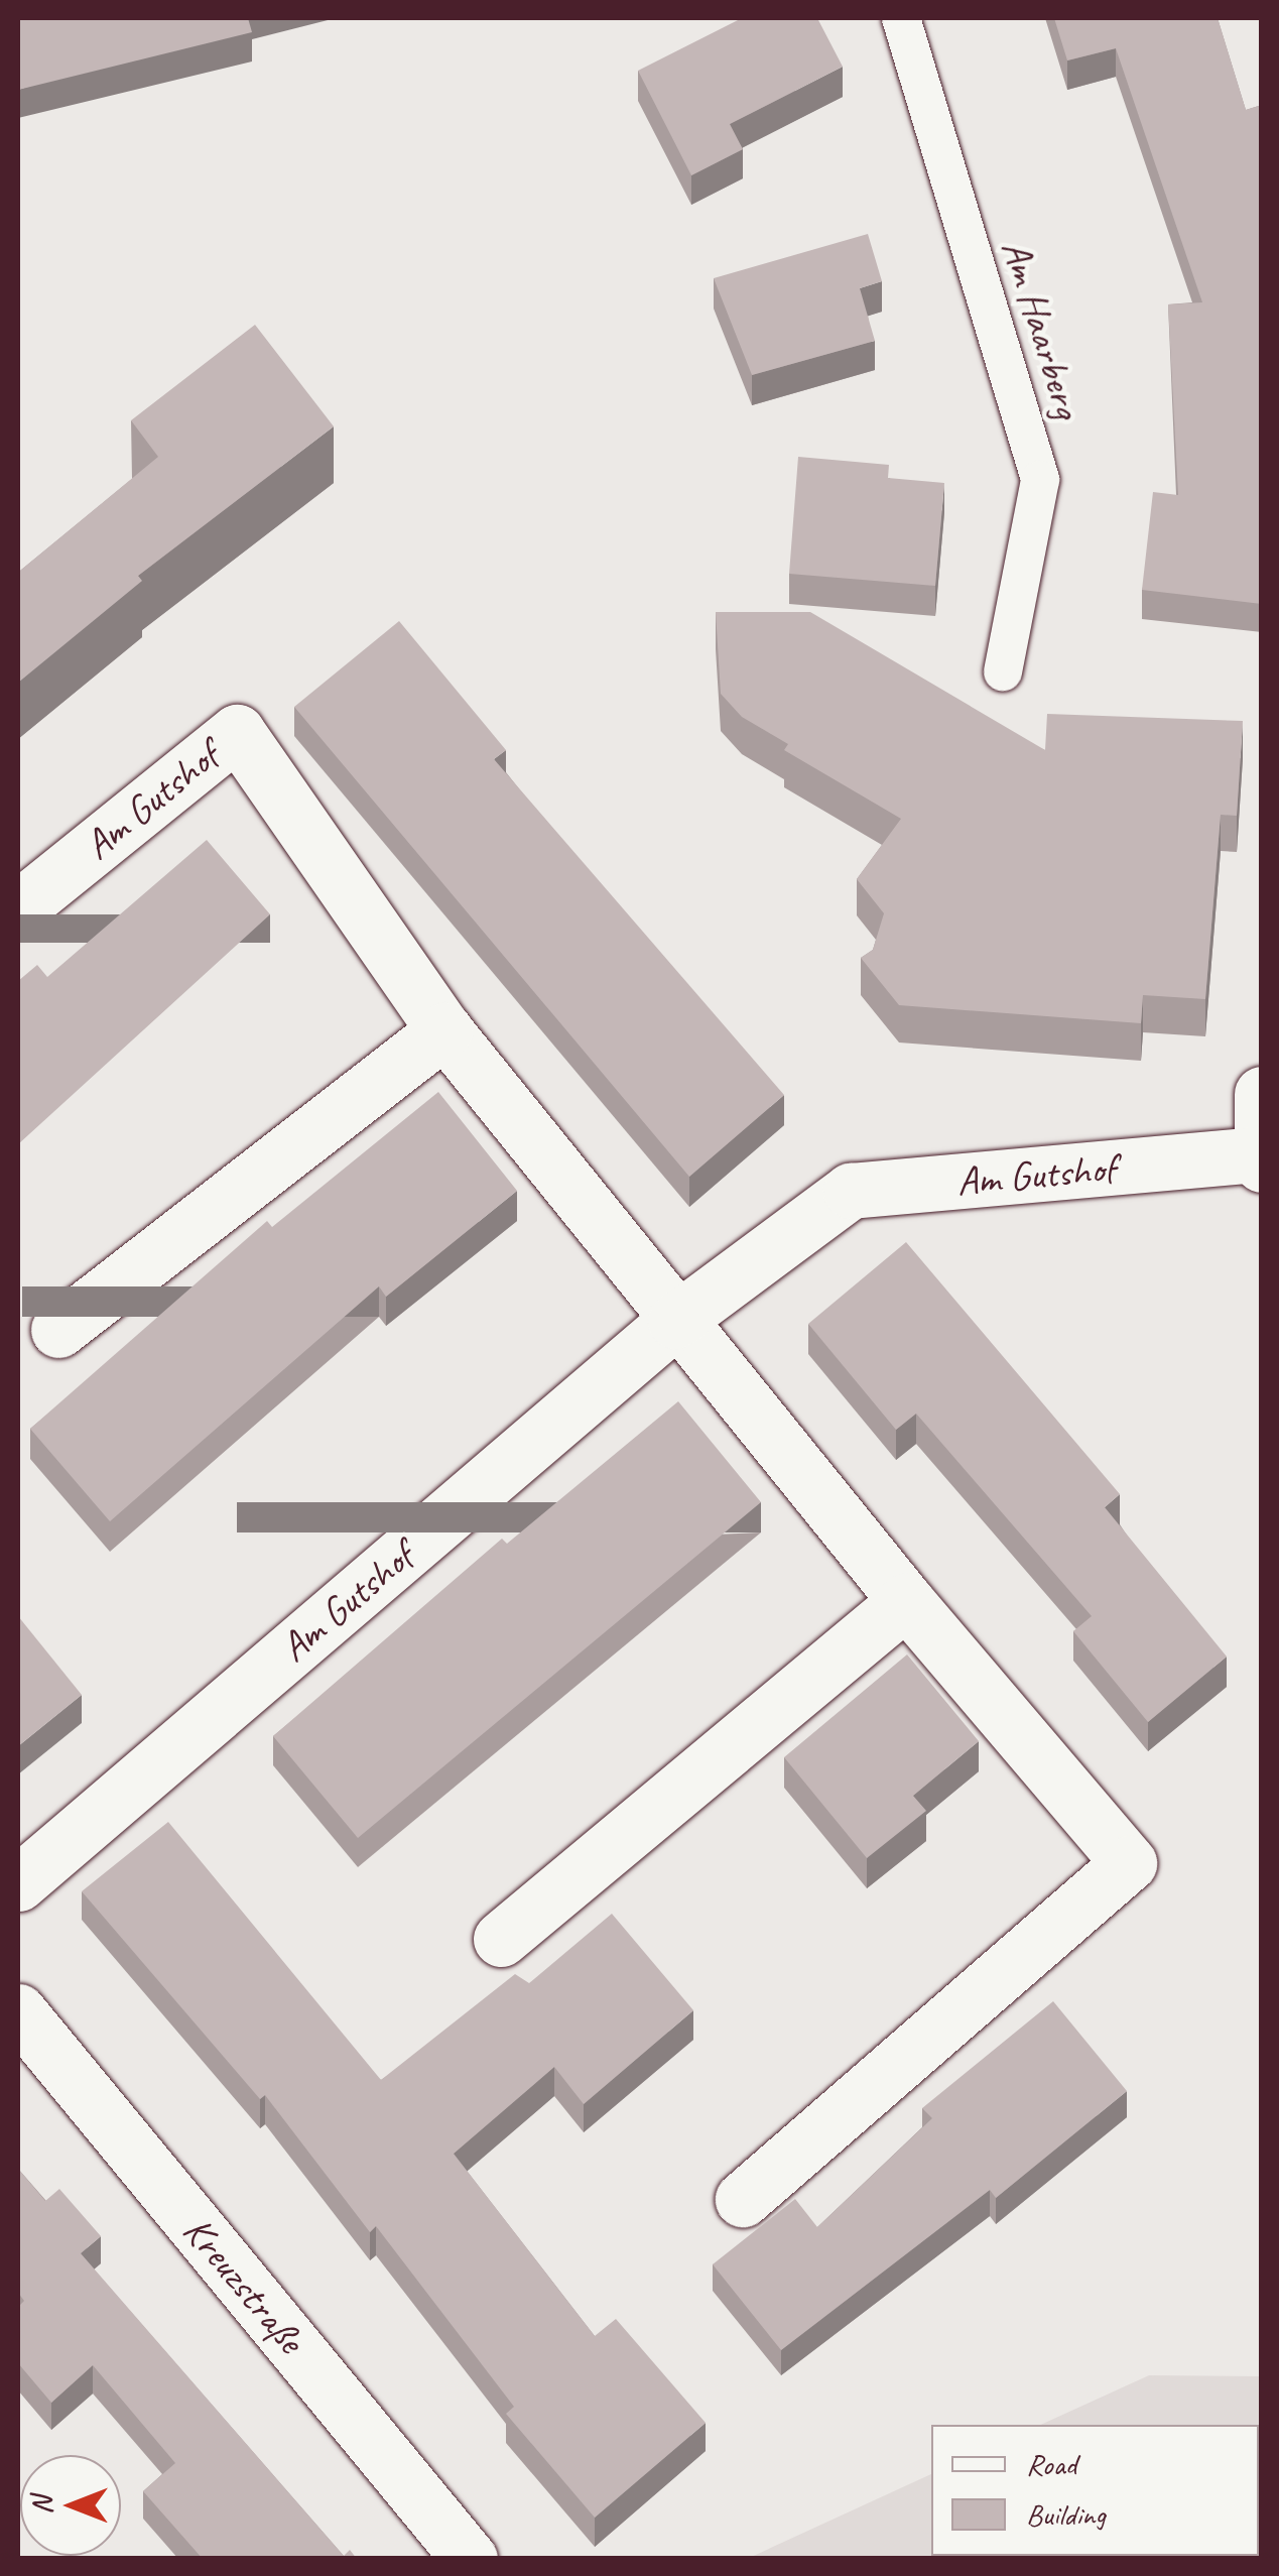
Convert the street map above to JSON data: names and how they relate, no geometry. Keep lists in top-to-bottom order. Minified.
{"streets":{"street":["Am Gutshof","Kreuzstraße"],"lane":["Am Haarberg"]},"legend":["Road","Building"],"north":"left"}
